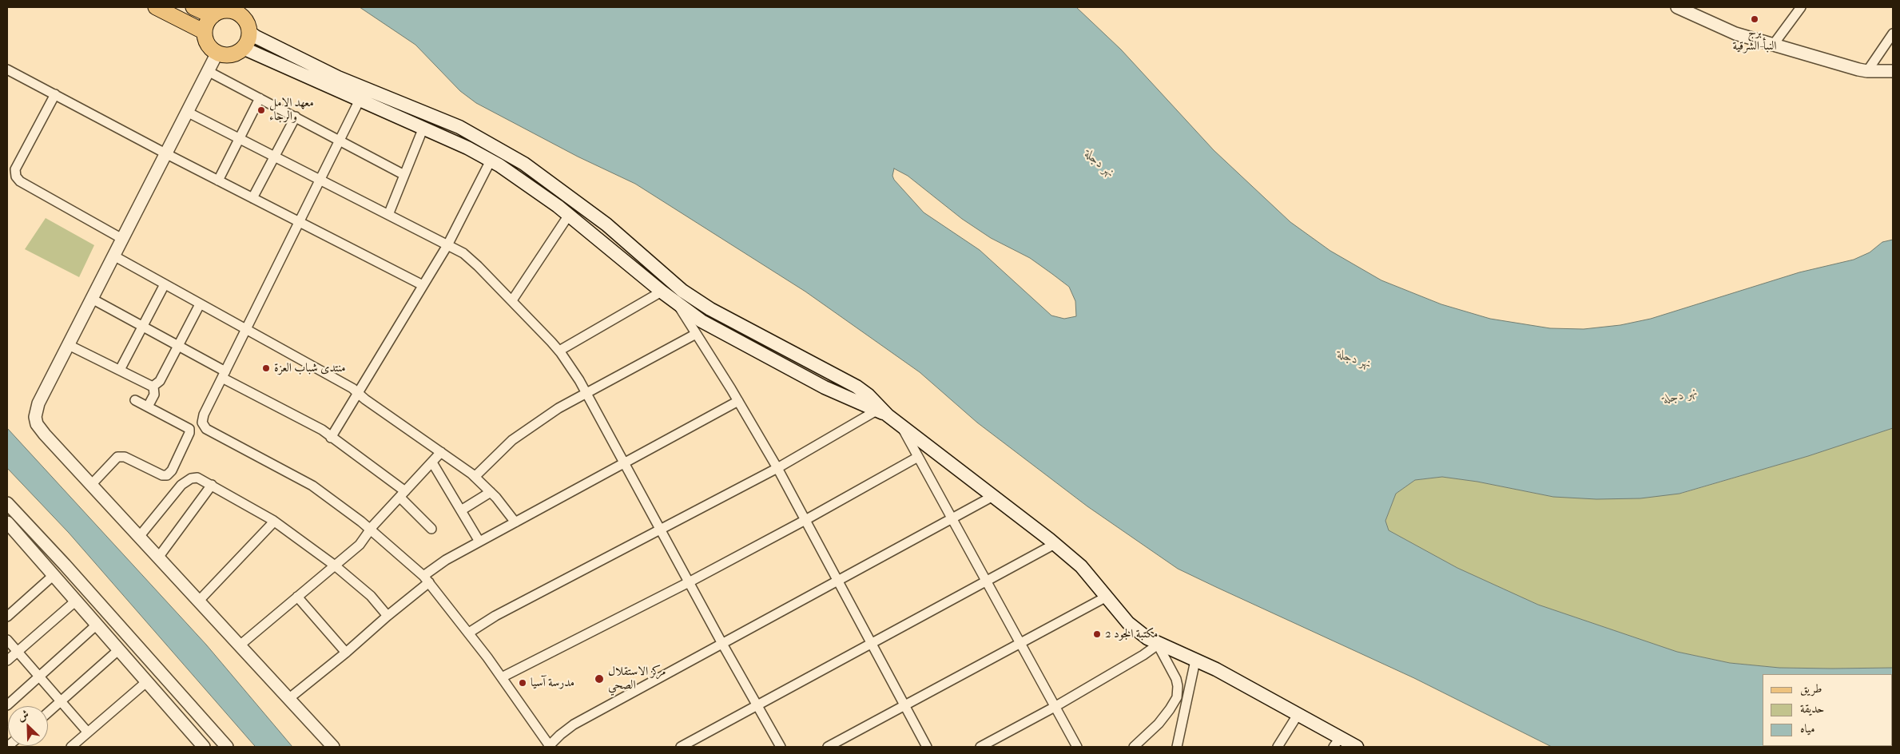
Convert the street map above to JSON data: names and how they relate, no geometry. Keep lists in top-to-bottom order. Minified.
{"water":["نهر دجلة"],"places":["برج النبأ-الشرقية","معهد الامل والرجاء","منتدى شباب العزة","مكتبة الجود 2","مركز الاستقلال الصحي","مدرسة آسيا"],"legend":["طريق","حديقة","مياه"],"north":"top left"}
